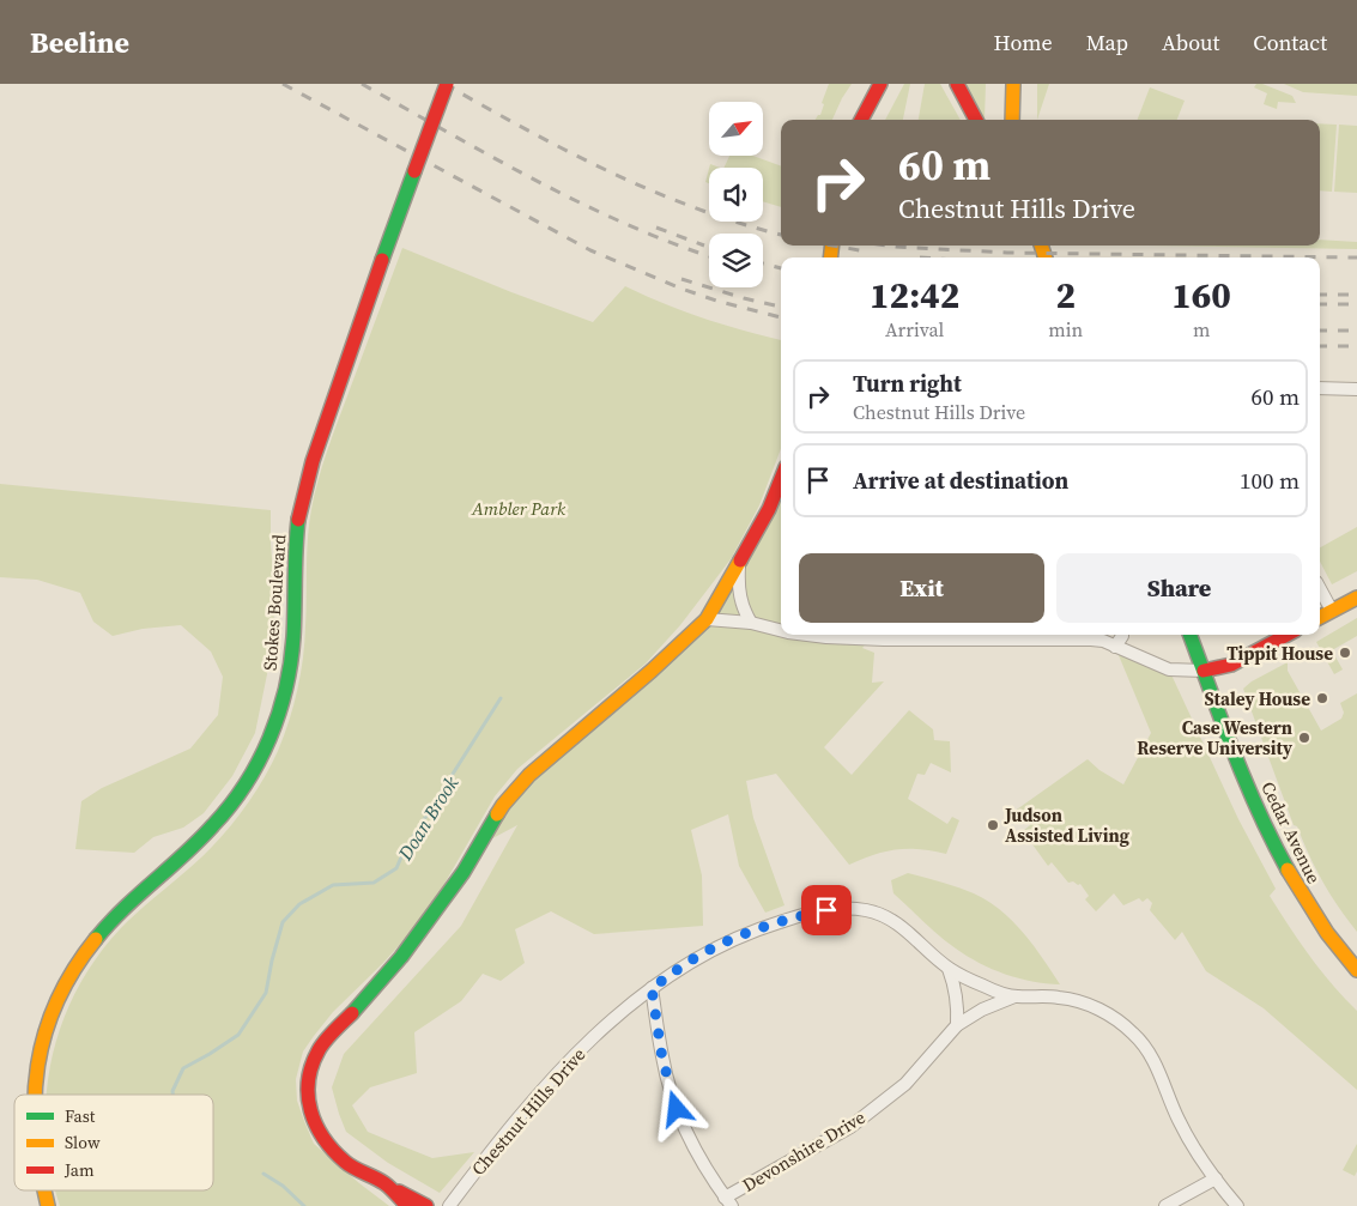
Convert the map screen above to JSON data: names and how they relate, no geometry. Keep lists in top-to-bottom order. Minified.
{"streets":{"main road":["Stokes Boulevard","Cedar Avenue"],"street":["Chestnut Hills Drive","Devonshire Drive"]},"crossings":[["Chestnut Hills Drive","Devonshire Drive"]],"water":["Doan Brook"],"parks":["Ambler Park"],"places":["Tippit House","Staley House","Case Western Reserve University","Judson Assisted Living"],"legend":["Fast","Slow","Jam"],"north":"top right","page":{"header":"Beeline","nav":["Home","Map","About","Contact"],"turn":["60 m","Chestnut Hills Drive"],"eta":["12:42","Arrival","2","min","160","m"],"list":[{"name":"Turn right","note":"Chestnut Hills Drive","value":"60 m"},{"name":"Arrive at destination","value":"100 m"}],"buttons":["Exit","Share"]}}
